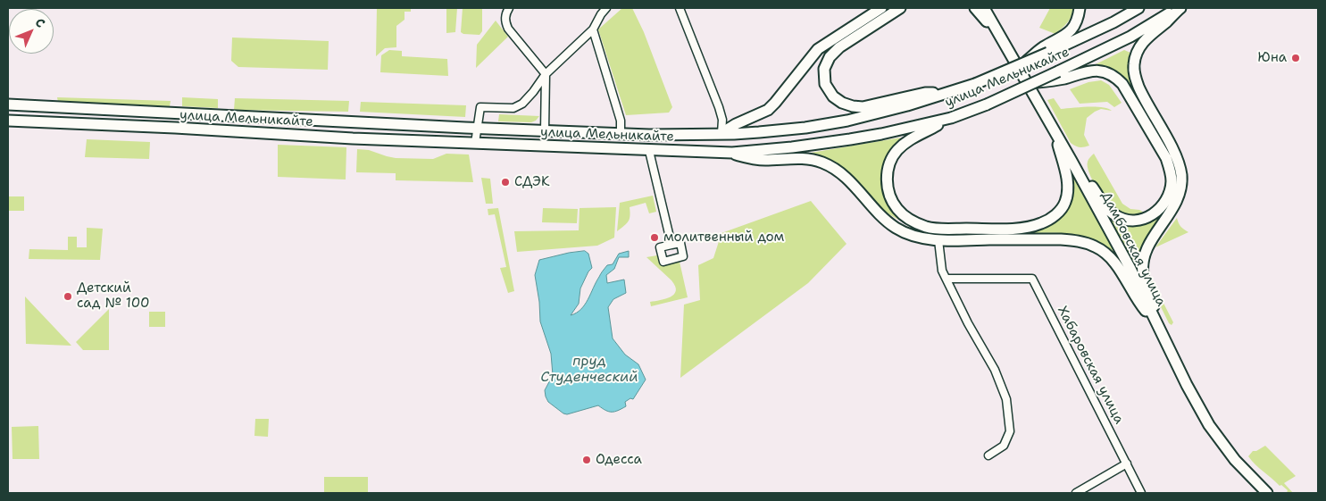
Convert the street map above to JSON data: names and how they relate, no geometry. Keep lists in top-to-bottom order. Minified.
{"streets":{"main road":["улица Мельникайте","Дамбовская улица"],"street":["Хабаровская улица"]},"water":["пруд Студенческий"],"places":["Юна","СДЭК","молитвенный дом","Детский сад № 100","Одесса"],"north":"top right"}
